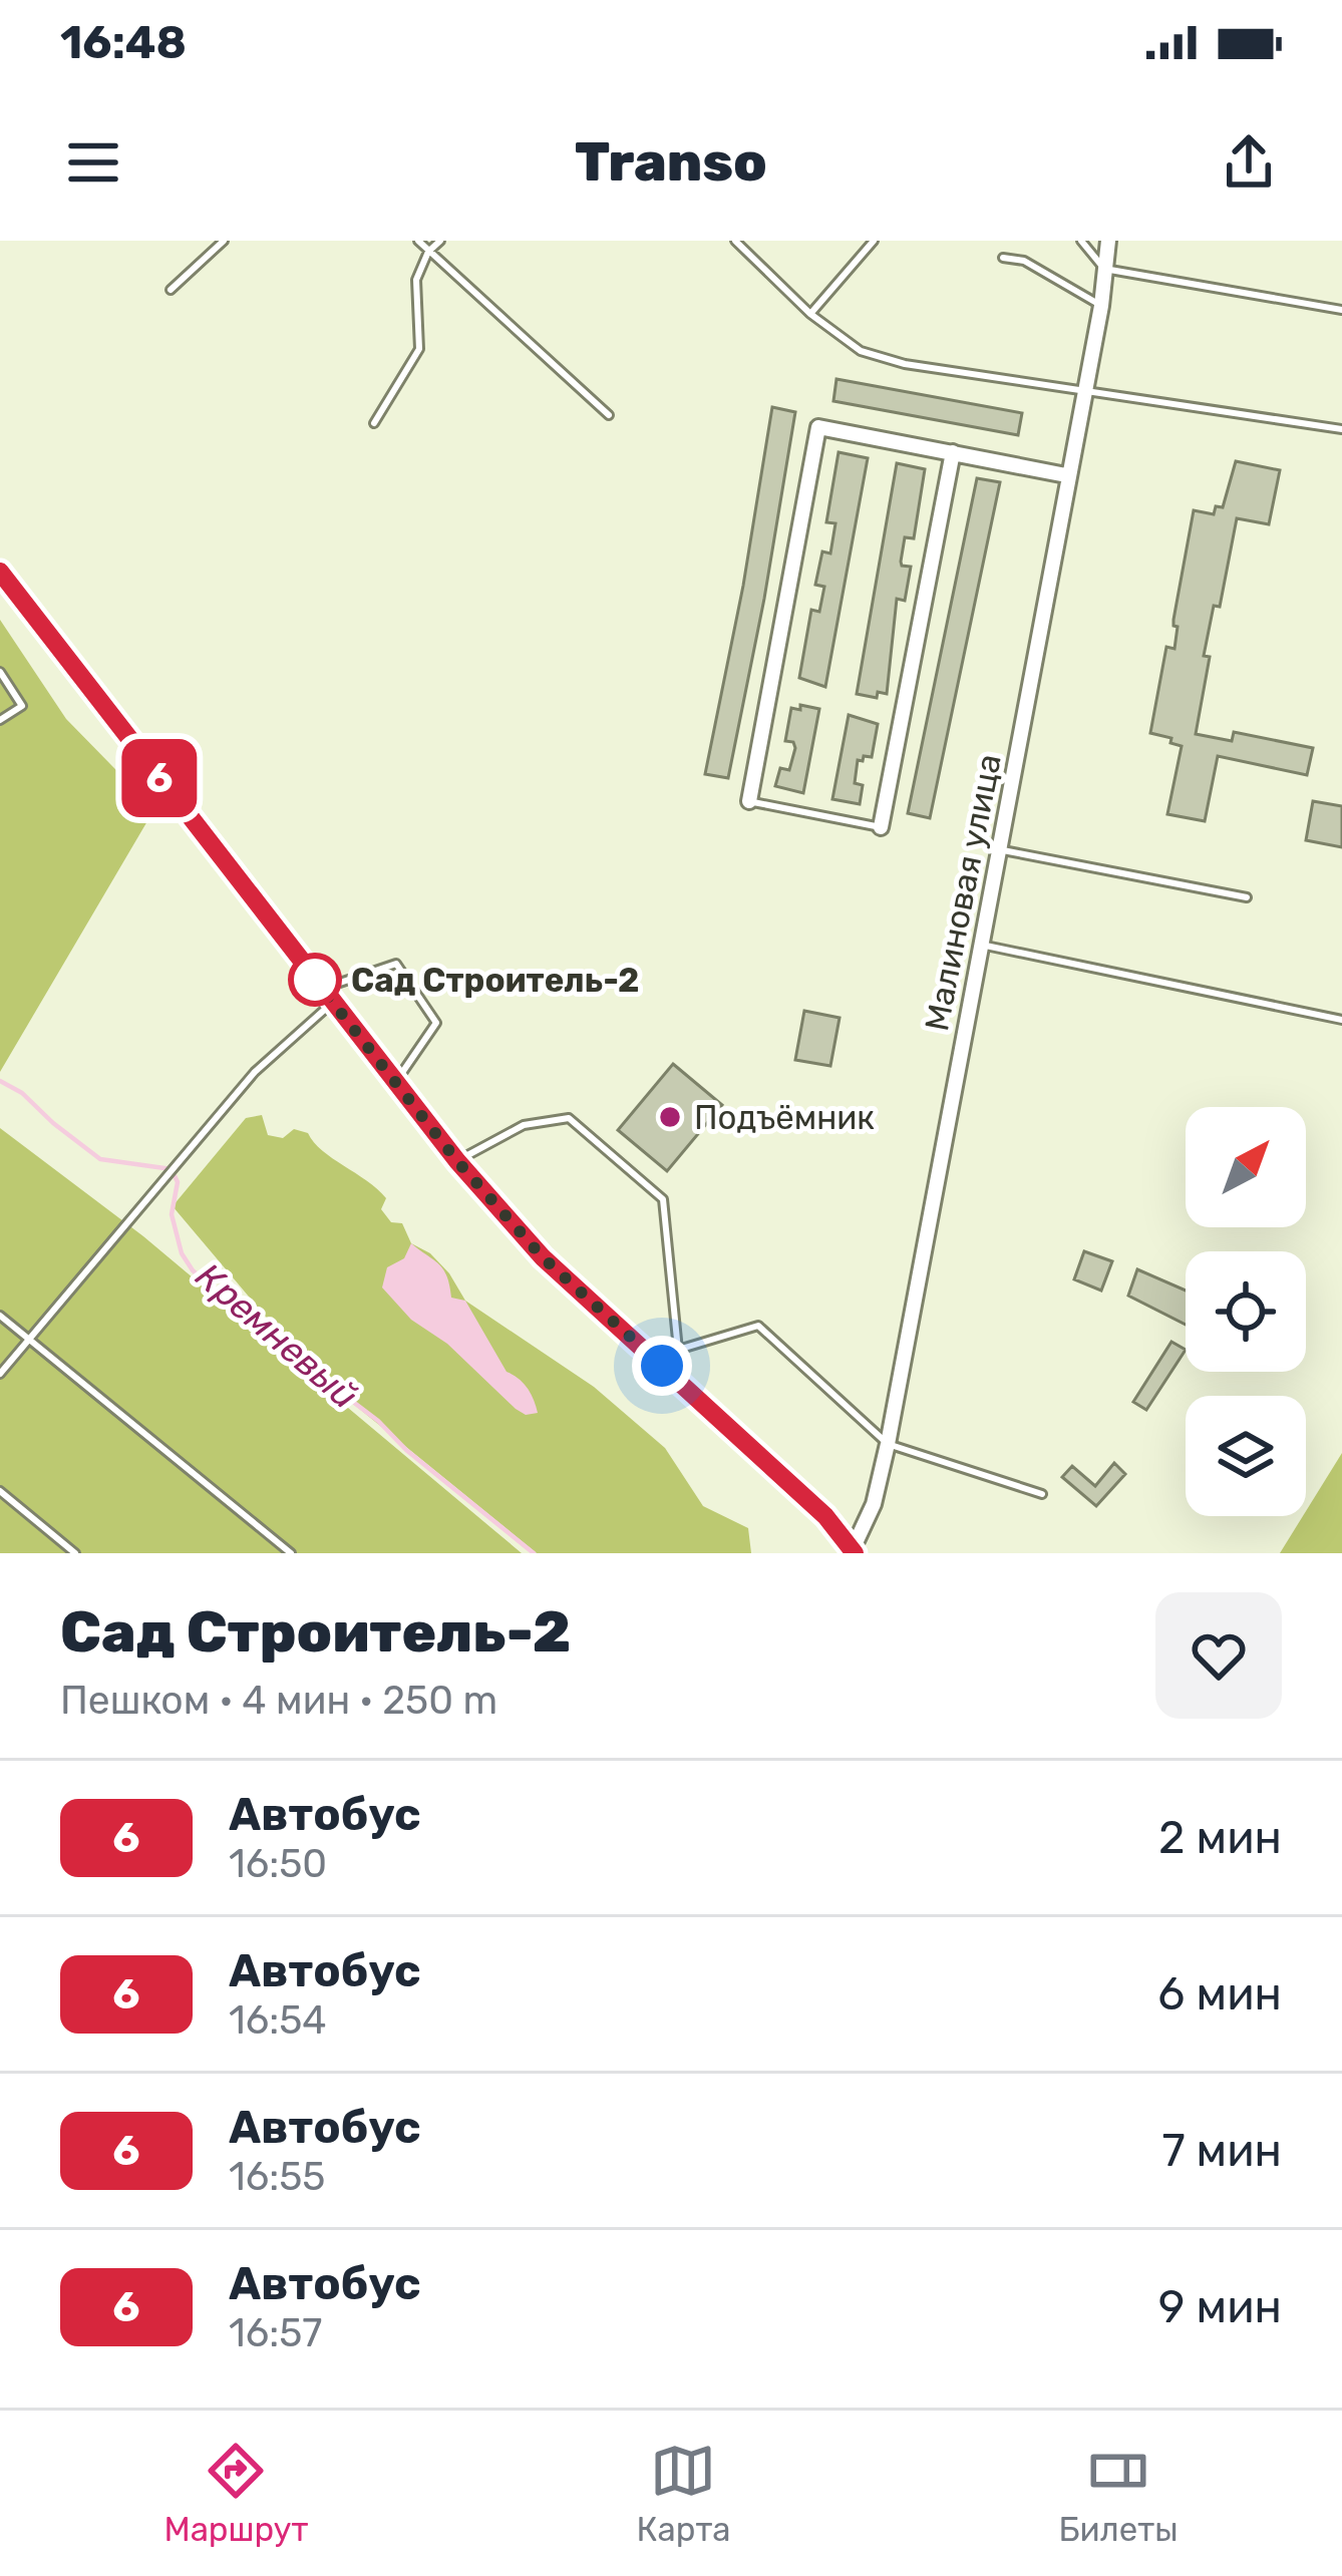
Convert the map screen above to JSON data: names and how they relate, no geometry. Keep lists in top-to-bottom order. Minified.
{"streets":{"street":["Малиновая улица"]},"water":["Кремневый"],"places":["Сад Строитель-2","Подъёмник"],"lines":["bus line 6"],"north":"top right","page":{"status":"16:48","header":"Transo","on_map":"6","heading":["Сад Строитель-2","Пешком · 4 мин · 250 m"],"list":[{"mark":"6","name":"Автобус","note":"16:50","value":"2 мин"},{"mark":"6","name":"Автобус","note":"16:54","value":"6 мин"},{"mark":"6","name":"Автобус","note":"16:55","value":"7 мин"},{"mark":"6","name":"Автобус","note":"16:57","value":"9 мин"}],"tabs":["Маршрут","Карта","Билеты"]}}
